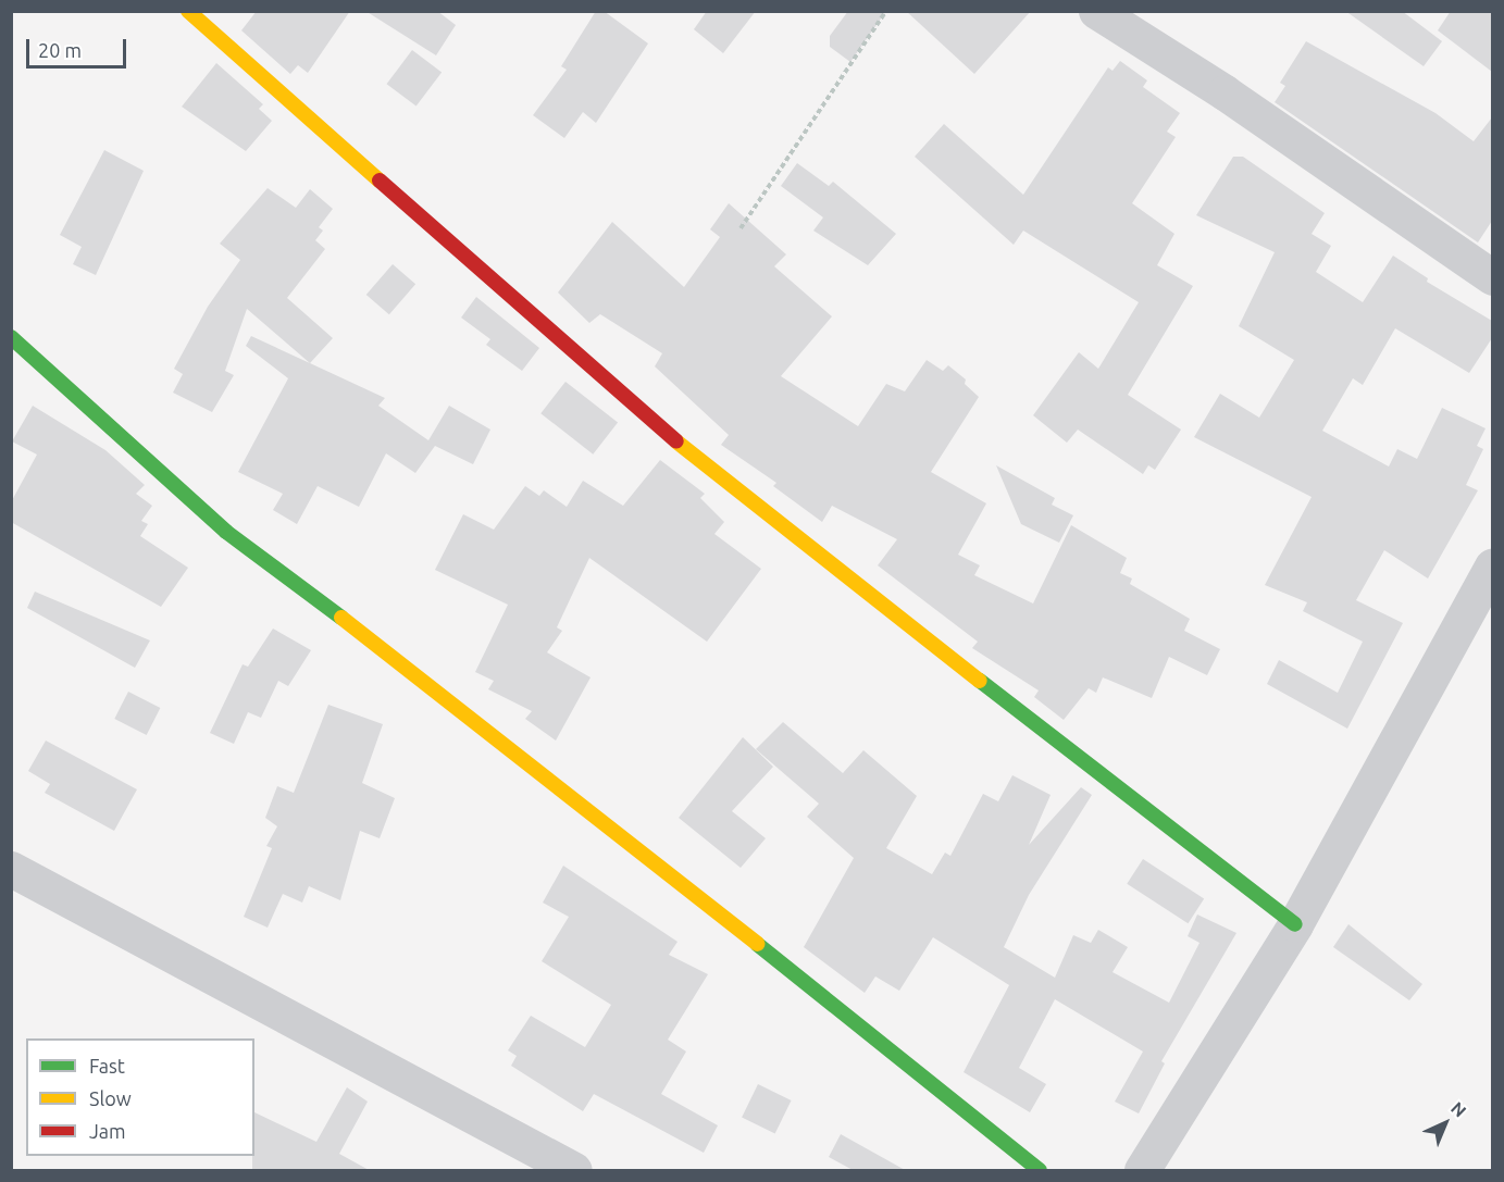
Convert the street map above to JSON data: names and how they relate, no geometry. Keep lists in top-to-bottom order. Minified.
{"legend":["Fast","Slow","Jam"],"scale_bar":"20 m","north":"top right"}
